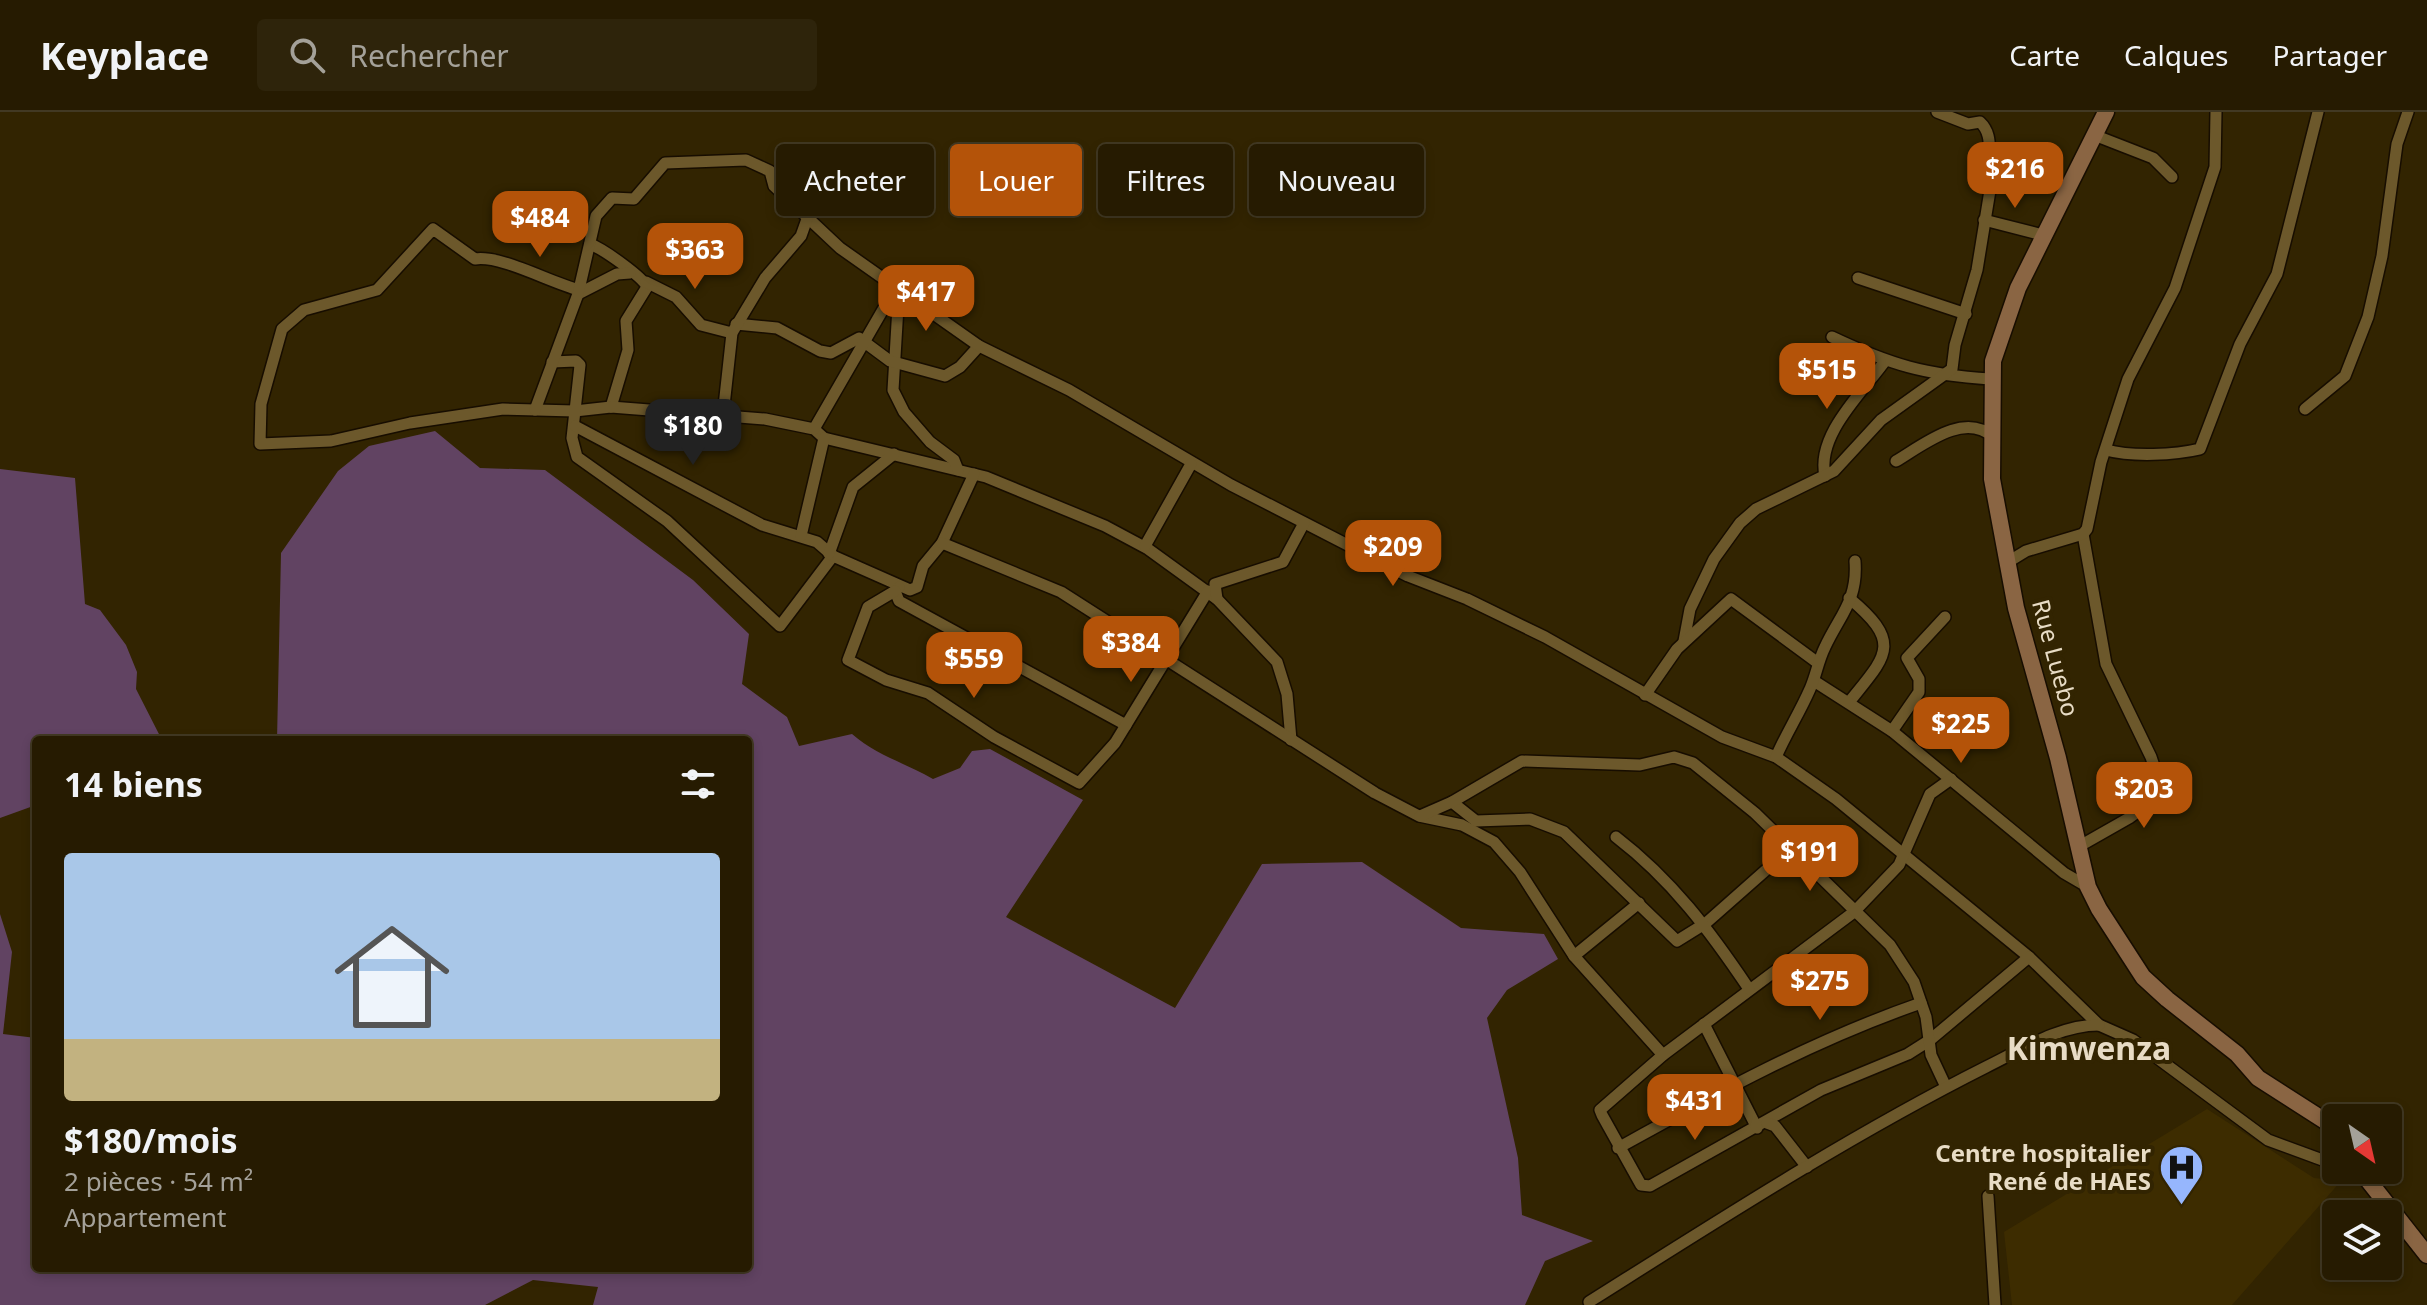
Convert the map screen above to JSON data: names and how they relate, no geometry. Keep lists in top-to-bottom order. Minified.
{"streets":{"street":["Rue Luebo"]},"districts":["Kimwenza"],"places":{"hospital":["Centre hospitalier René de HAES"]},"north":"bottom right","page":{"header":"Keyplace","search":"Rechercher","nav":["Carte","Calques","Partager"],"price":["$216","$484","$363","$417","$515","$180","$209","$384","$559","$225","$203","$191","$275","$431"],"chip":["Acheter","Louer","Filtres","Nouveau"],"heading":"14 biens","list":[{"name":"$180/mois","note":"2 pièces · 54 m² · Appartement"}]}}
